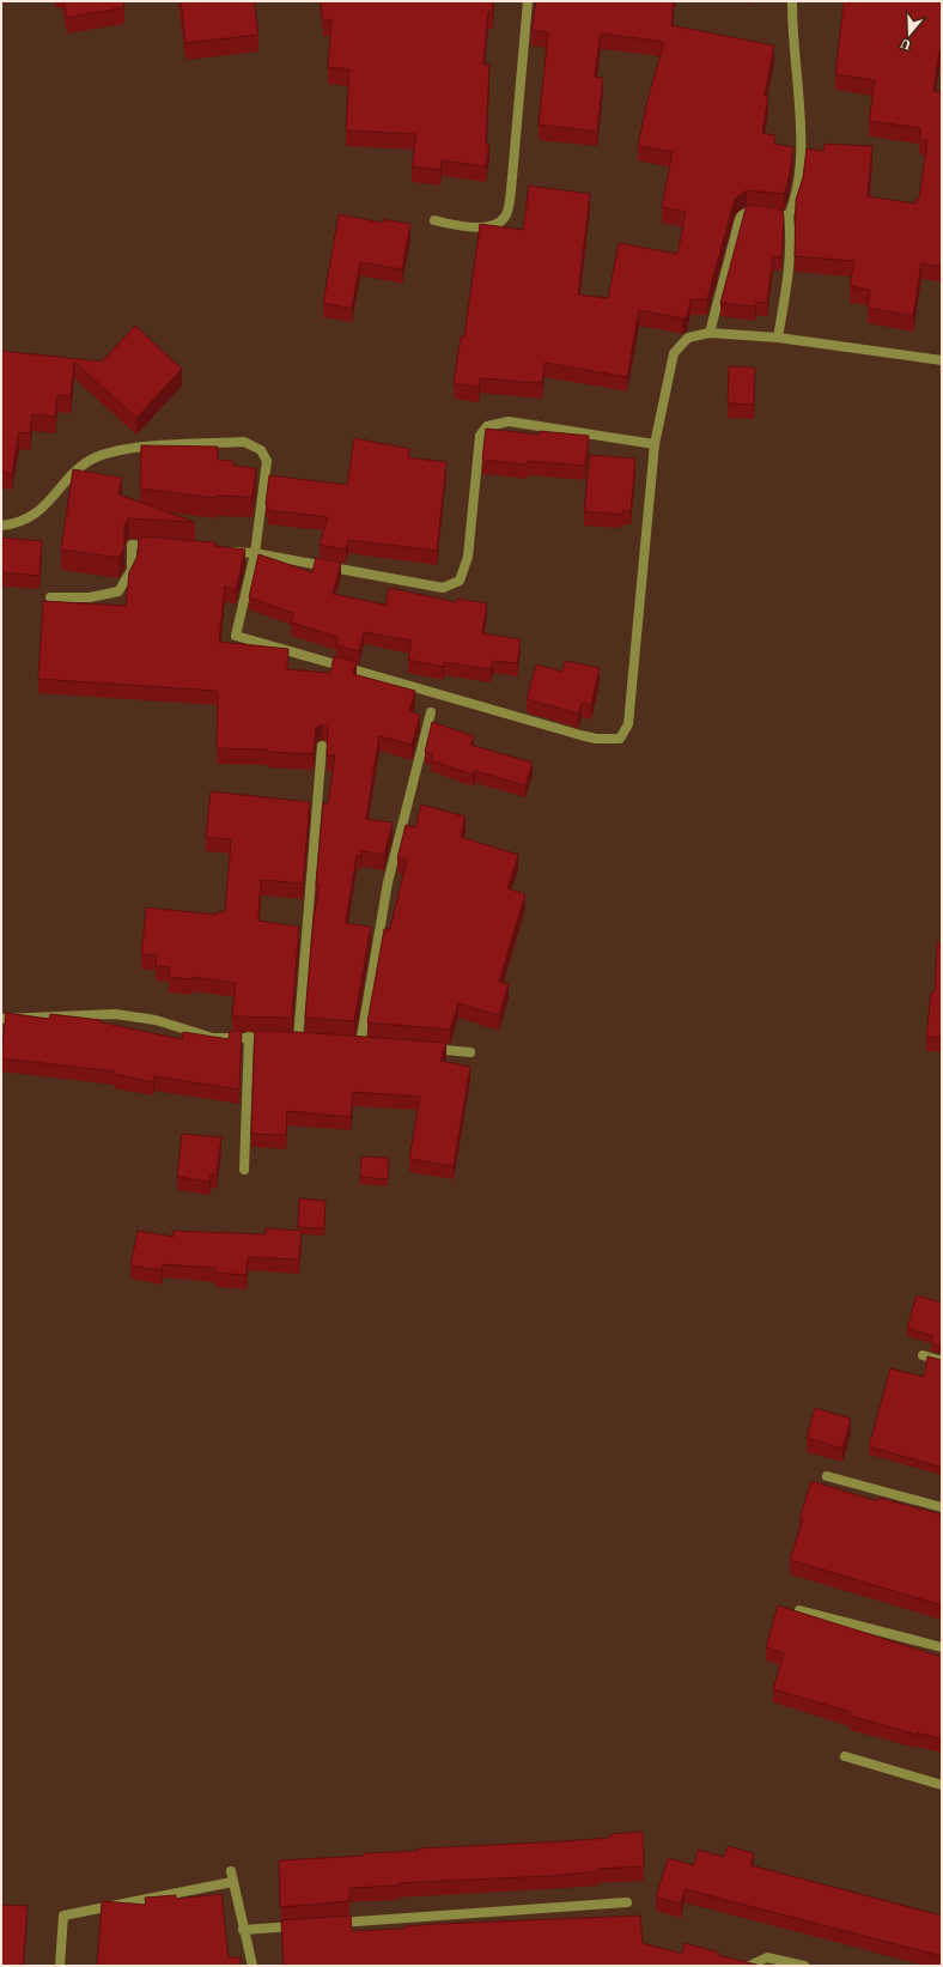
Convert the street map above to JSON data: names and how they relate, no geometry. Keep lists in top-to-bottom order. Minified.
{"north":"bottom"}
